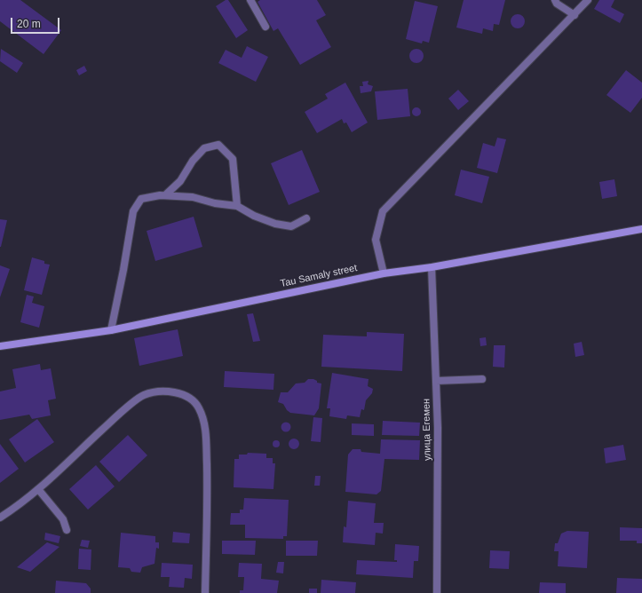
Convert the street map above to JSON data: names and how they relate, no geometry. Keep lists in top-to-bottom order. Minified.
{"streets":{"street":["Tau Samaly street","улица Егемен"]},"crossings":[["Tau Samaly street","улица Егемен"]],"scale_bar":"20 m"}
